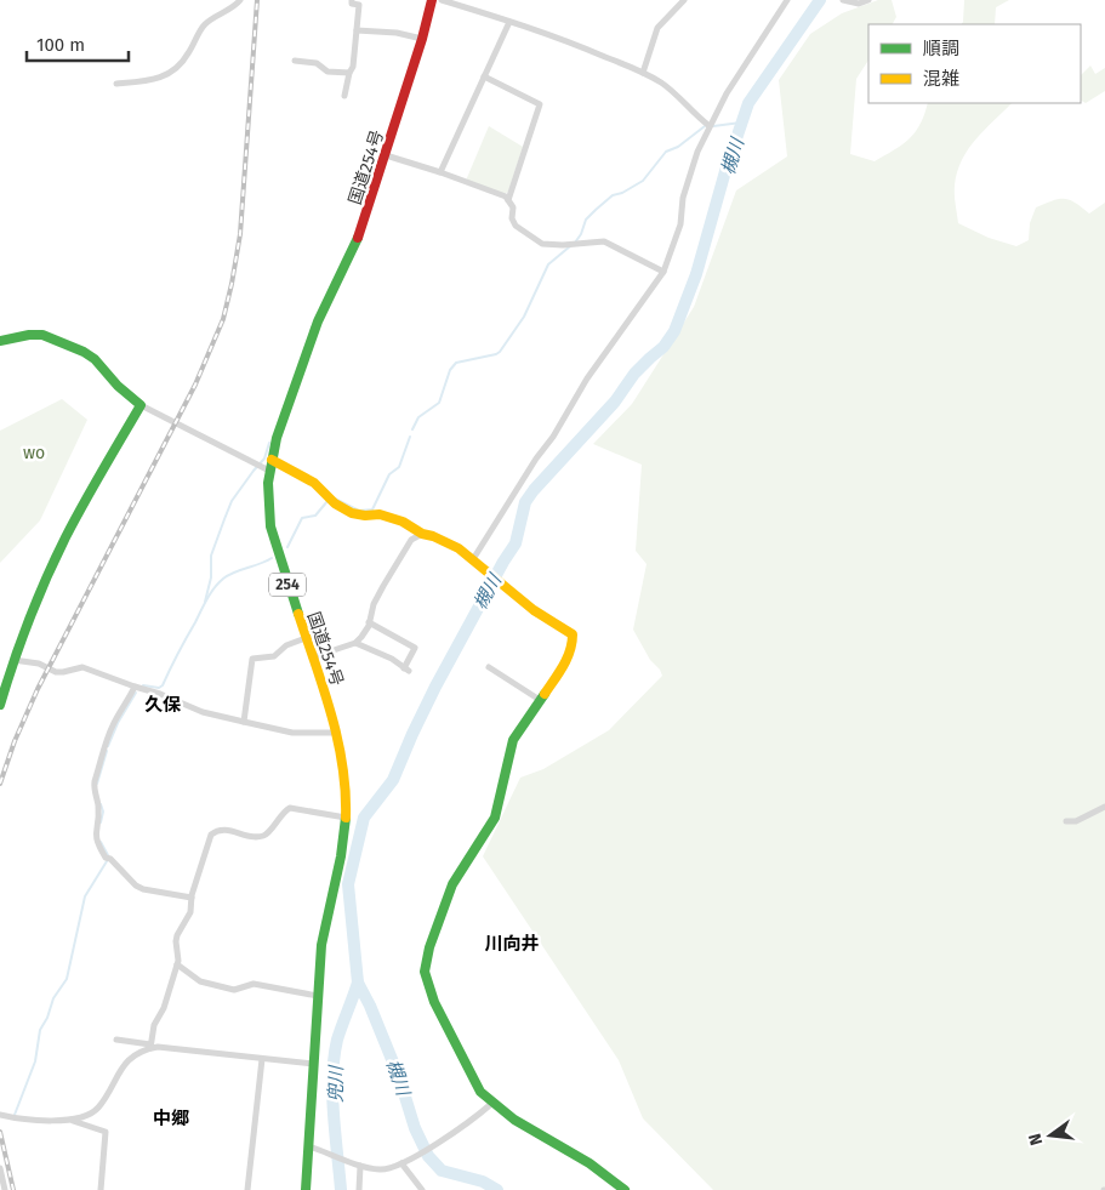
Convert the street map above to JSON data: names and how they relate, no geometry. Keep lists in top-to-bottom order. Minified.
{"streets":{"main road":["国道254号","254"]},"districts":["久保","川向井","中郷"],"water":["槻川","兜川"],"parks":["wo"],"legend":["順調","混雑"],"scale_bar":"100 m","north":"left"}
